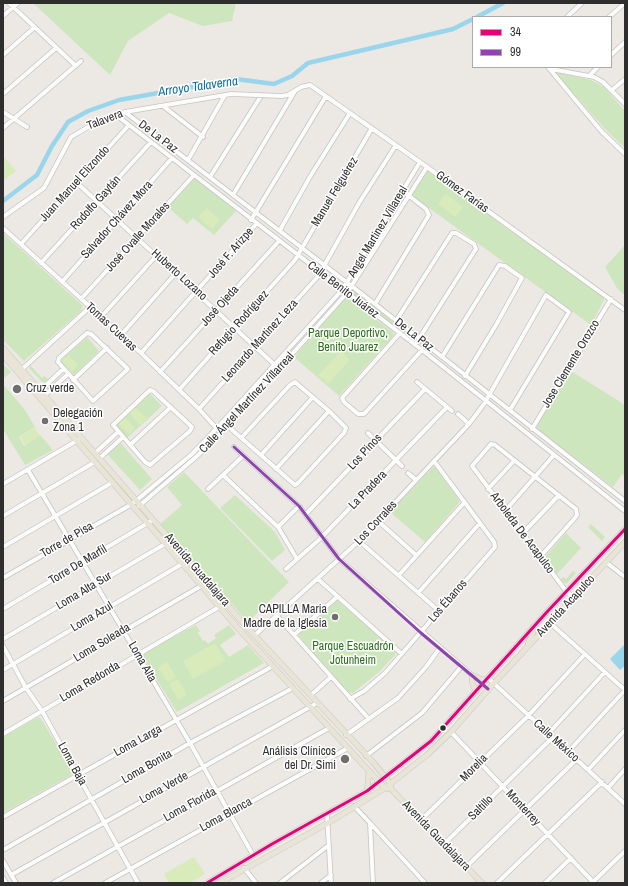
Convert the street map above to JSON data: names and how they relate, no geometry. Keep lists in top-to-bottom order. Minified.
{"streets":{"main road":["Avenida Guadalajara","Avenida Acapulco"],"street":["Talavera","De La Paz","Juan Manuel Elizondo","Manuel Felguérez","Gómez Farías","Rodolfo Gaytán","Salvador Chávez Mora","Angel Martinez Villareal","José Ovalle Morales","José F. Arizpe","Huberto Lozano","Calle Benito Juárez","José Ojeda","Refugio Rodríguez","Tomas Cuevas","Leonardo Martinez Leza","Jose Clemente Orozco","Calle Ángel Martínez Villarreal","Los Pinos","La Pradera","Los Corrales","Arboleda De Acapulco","Torre de Pisa","Torre De Marfil","Loma Alta Sur","Los Ébanos","Loma Azul","Loma Soleada","Loma Alta","Loma Redonda","Loma Larga","Calle México","Loma Baja","Loma Bonita","Morelia","Loma Verde","Loma Florida","Saltillo","Monterrey","Loma Blanca"]},"crossings":[["Talavera","De La Paz"],["Talavera","Gómez Farías"],["Talavera","Calle Benito Juárez"],["De La Paz","Manuel Felguérez"],["De La Paz","Angel Martinez Villareal"],["De La Paz","Jose Clemente Orozco"],["De La Paz","Calle Ángel Martínez Villarreal"],["De La Paz","Los Corrales"],["Juan Manuel Elizondo","Huberto Lozano"],["Juan Manuel Elizondo","Calle Benito Juárez"],["Juan Manuel Elizondo","Tomas Cuevas"],["Manuel Felguérez","Gómez Farías"],["Manuel Felguérez","Calle Benito Juárez"],["Manuel Felguérez","Refugio Rodríguez"],["Gómez Farías","Angel Martinez Villareal"],["Gómez Farías","Jose Clemente Orozco"],["Gómez Farías","Calle Ángel Martínez Villarreal"],["Rodolfo Gaytán","Huberto Lozano"],["Rodolfo Gaytán","Calle Benito Juárez"],["Rodolfo Gaytán","Tomas Cuevas"],["Salvador Chávez Mora","Huberto Lozano"],["Salvador Chávez Mora","Calle Benito Juárez"],["Salvador Chávez Mora","Tomas Cuevas"],["Angel Martinez Villareal","Huberto Lozano"],["Angel Martinez Villareal","Calle Benito Juárez"],["Angel Martinez Villareal","Tomas Cuevas"],["Angel Martinez Villareal","Torre de Pisa"],["Angel Martinez Villareal","Avenida Guadalajara"],["José Ovalle Morales","Huberto Lozano"],["José Ovalle Morales","Calle Benito Juárez"],["José Ovalle Morales","Tomas Cuevas"],["José F. Arizpe","Huberto Lozano"],["José F. Arizpe","Calle Benito Juárez"],["José F. Arizpe","Tomas Cuevas"],["Huberto Lozano","José Ojeda"],["Huberto Lozano","Refugio Rodríguez"],["Huberto Lozano","Leonardo Martinez Leza"],["Huberto Lozano","Calle Ángel Martínez Villarreal"],["Calle Benito Juárez","José Ojeda"],["Calle Benito Juárez","Refugio Rodríguez"],["Calle Benito Juárez","Leonardo Martinez Leza"],["Calle Benito Juárez","Calle Ángel Martínez Villarreal"],["Calle Benito Juárez","Los Corrales"],["José Ojeda","Tomas Cuevas"],["Refugio Rodríguez","Tomas Cuevas"],["Tomas Cuevas","Leonardo Martinez Leza"],["Tomas Cuevas","Calle Ángel Martínez Villarreal"],["Calle Ángel Martínez Villarreal","Avenida Guadalajara"],["Los Corrales","Avenida Guadalajara"],["Arboleda De Acapulco","Avenida Acapulco"],["Torre de Pisa","Avenida Guadalajara"],["Torre de Pisa","Loma Alta"],["Torre De Marfil","Avenida Guadalajara"],["Torre De Marfil","Loma Alta"],["Avenida Guadalajara","Loma Alta Sur"],["Avenida Guadalajara","Avenida Acapulco"],["Avenida Guadalajara","Loma Azul"],["Avenida Guadalajara","Loma Soleada"],["Avenida Guadalajara","Loma Redonda"],["Avenida Guadalajara","Loma Larga"],["Avenida Guadalajara","Loma Bonita"],["Avenida Guadalajara","Morelia"],["Avenida Guadalajara","Loma Verde"],["Avenida Guadalajara","Loma Florida"],["Avenida Guadalajara","Saltillo"],["Avenida Guadalajara","Loma Blanca"],["Loma Alta Sur","Loma Alta"],["Avenida Acapulco","Loma Alta"],["Avenida Acapulco","Calle México"],["Avenida Acapulco","Monterrey"],["Loma Azul","Loma Alta"],["Loma Azul","Loma Baja"],["Loma Soleada","Loma Alta"],["Loma Soleada","Loma Baja"],["Loma Alta","Loma Redonda"],["Loma Alta","Loma Larga"],["Loma Alta","Loma Bonita"],["Loma Alta","Loma Verde"],["Loma Alta","Loma Florida"],["Loma Alta","Loma Blanca"],["Loma Redonda","Loma Baja"],["Loma Larga","Loma Baja"],["Calle México","Morelia"],["Calle México","Saltillo"],["Loma Baja","Loma Bonita"],["Loma Baja","Loma Verde"],["Loma Baja","Loma Florida"],["Loma Baja","Loma Blanca"],["Morelia","Monterrey"],["Saltillo","Monterrey"]],"water":["Arroyo Talaverna"],"parks":["Parque Deportivo, Benito Juarez","Parque Escuadrón Jotunheim"],"places":["Cruz verde","Delegación Zona 1","CAPILLA Maria Madre de la Iglesia","Análisis Clínicos del Dr. Simi"],"lines":["transit line 99","transit line 34"],"legend":["34","99"]}
